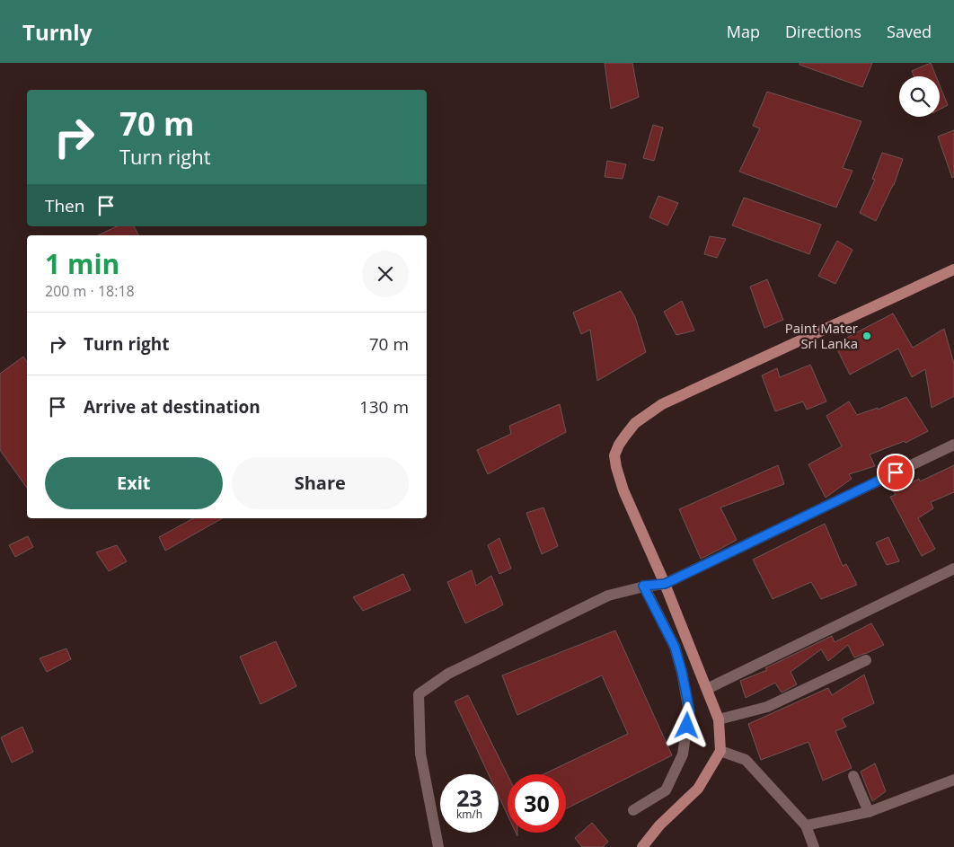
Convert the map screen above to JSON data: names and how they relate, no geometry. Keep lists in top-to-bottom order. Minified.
{"places":["Paint Mater Sri Lanka"],"page":{"header":"Turnly","nav":["Map","Directions","Saved"],"turn":["70 m","Turn right"],"then":"Then","heading":["1 min","200 m · 18:18"],"list":[{"name":"Turn right","value":"70 m"},{"name":"Arrive at destination","value":"130 m"}],"buttons":["Exit","Share"],"speed":"23 km/h","limit":"30"}}
